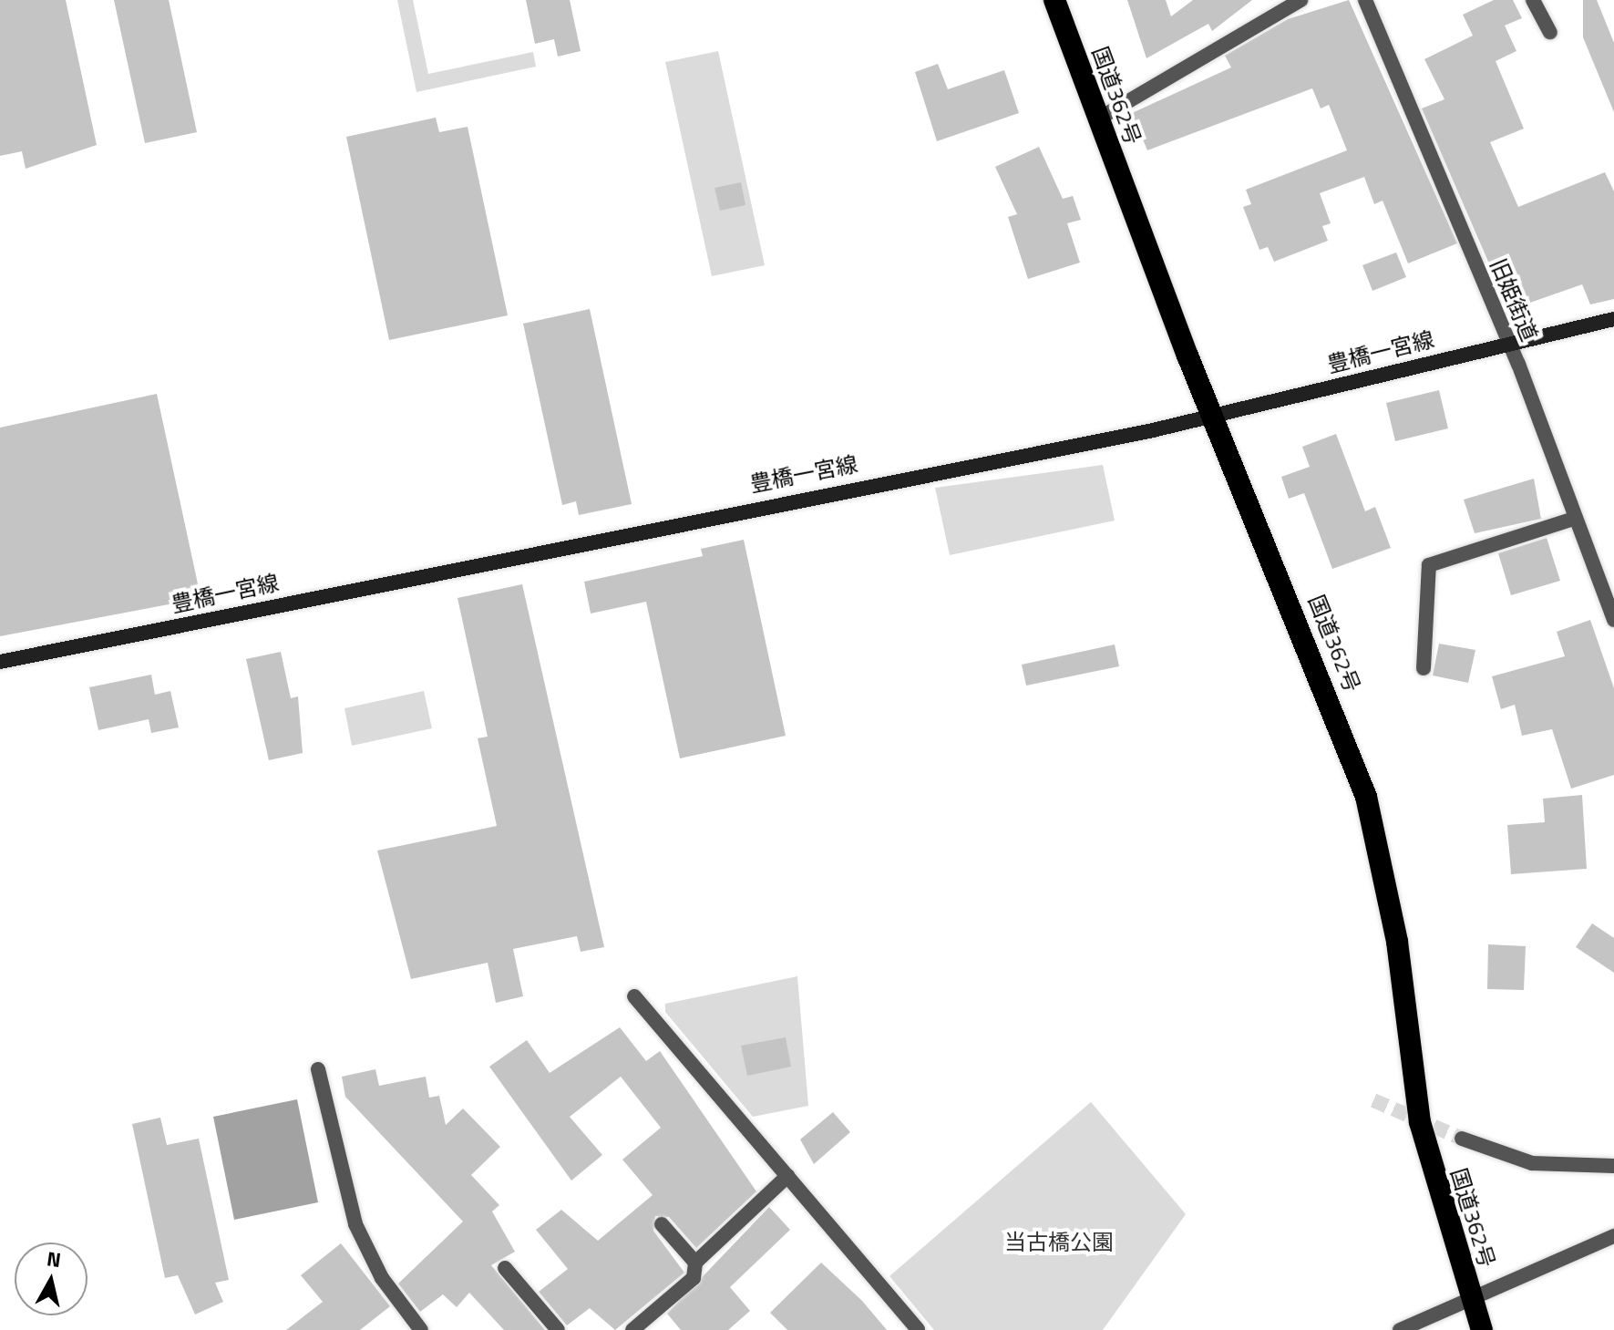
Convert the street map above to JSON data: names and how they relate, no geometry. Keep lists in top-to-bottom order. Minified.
{"streets":{"highway":["国道362号"],"main road":["豊橋一宮線"],"street":["旧姫街道"]},"crossings":[["国道362号","豊橋一宮線"],["旧姫街道","豊橋一宮線"]],"parks":["当古橋公園"],"north":"top"}
